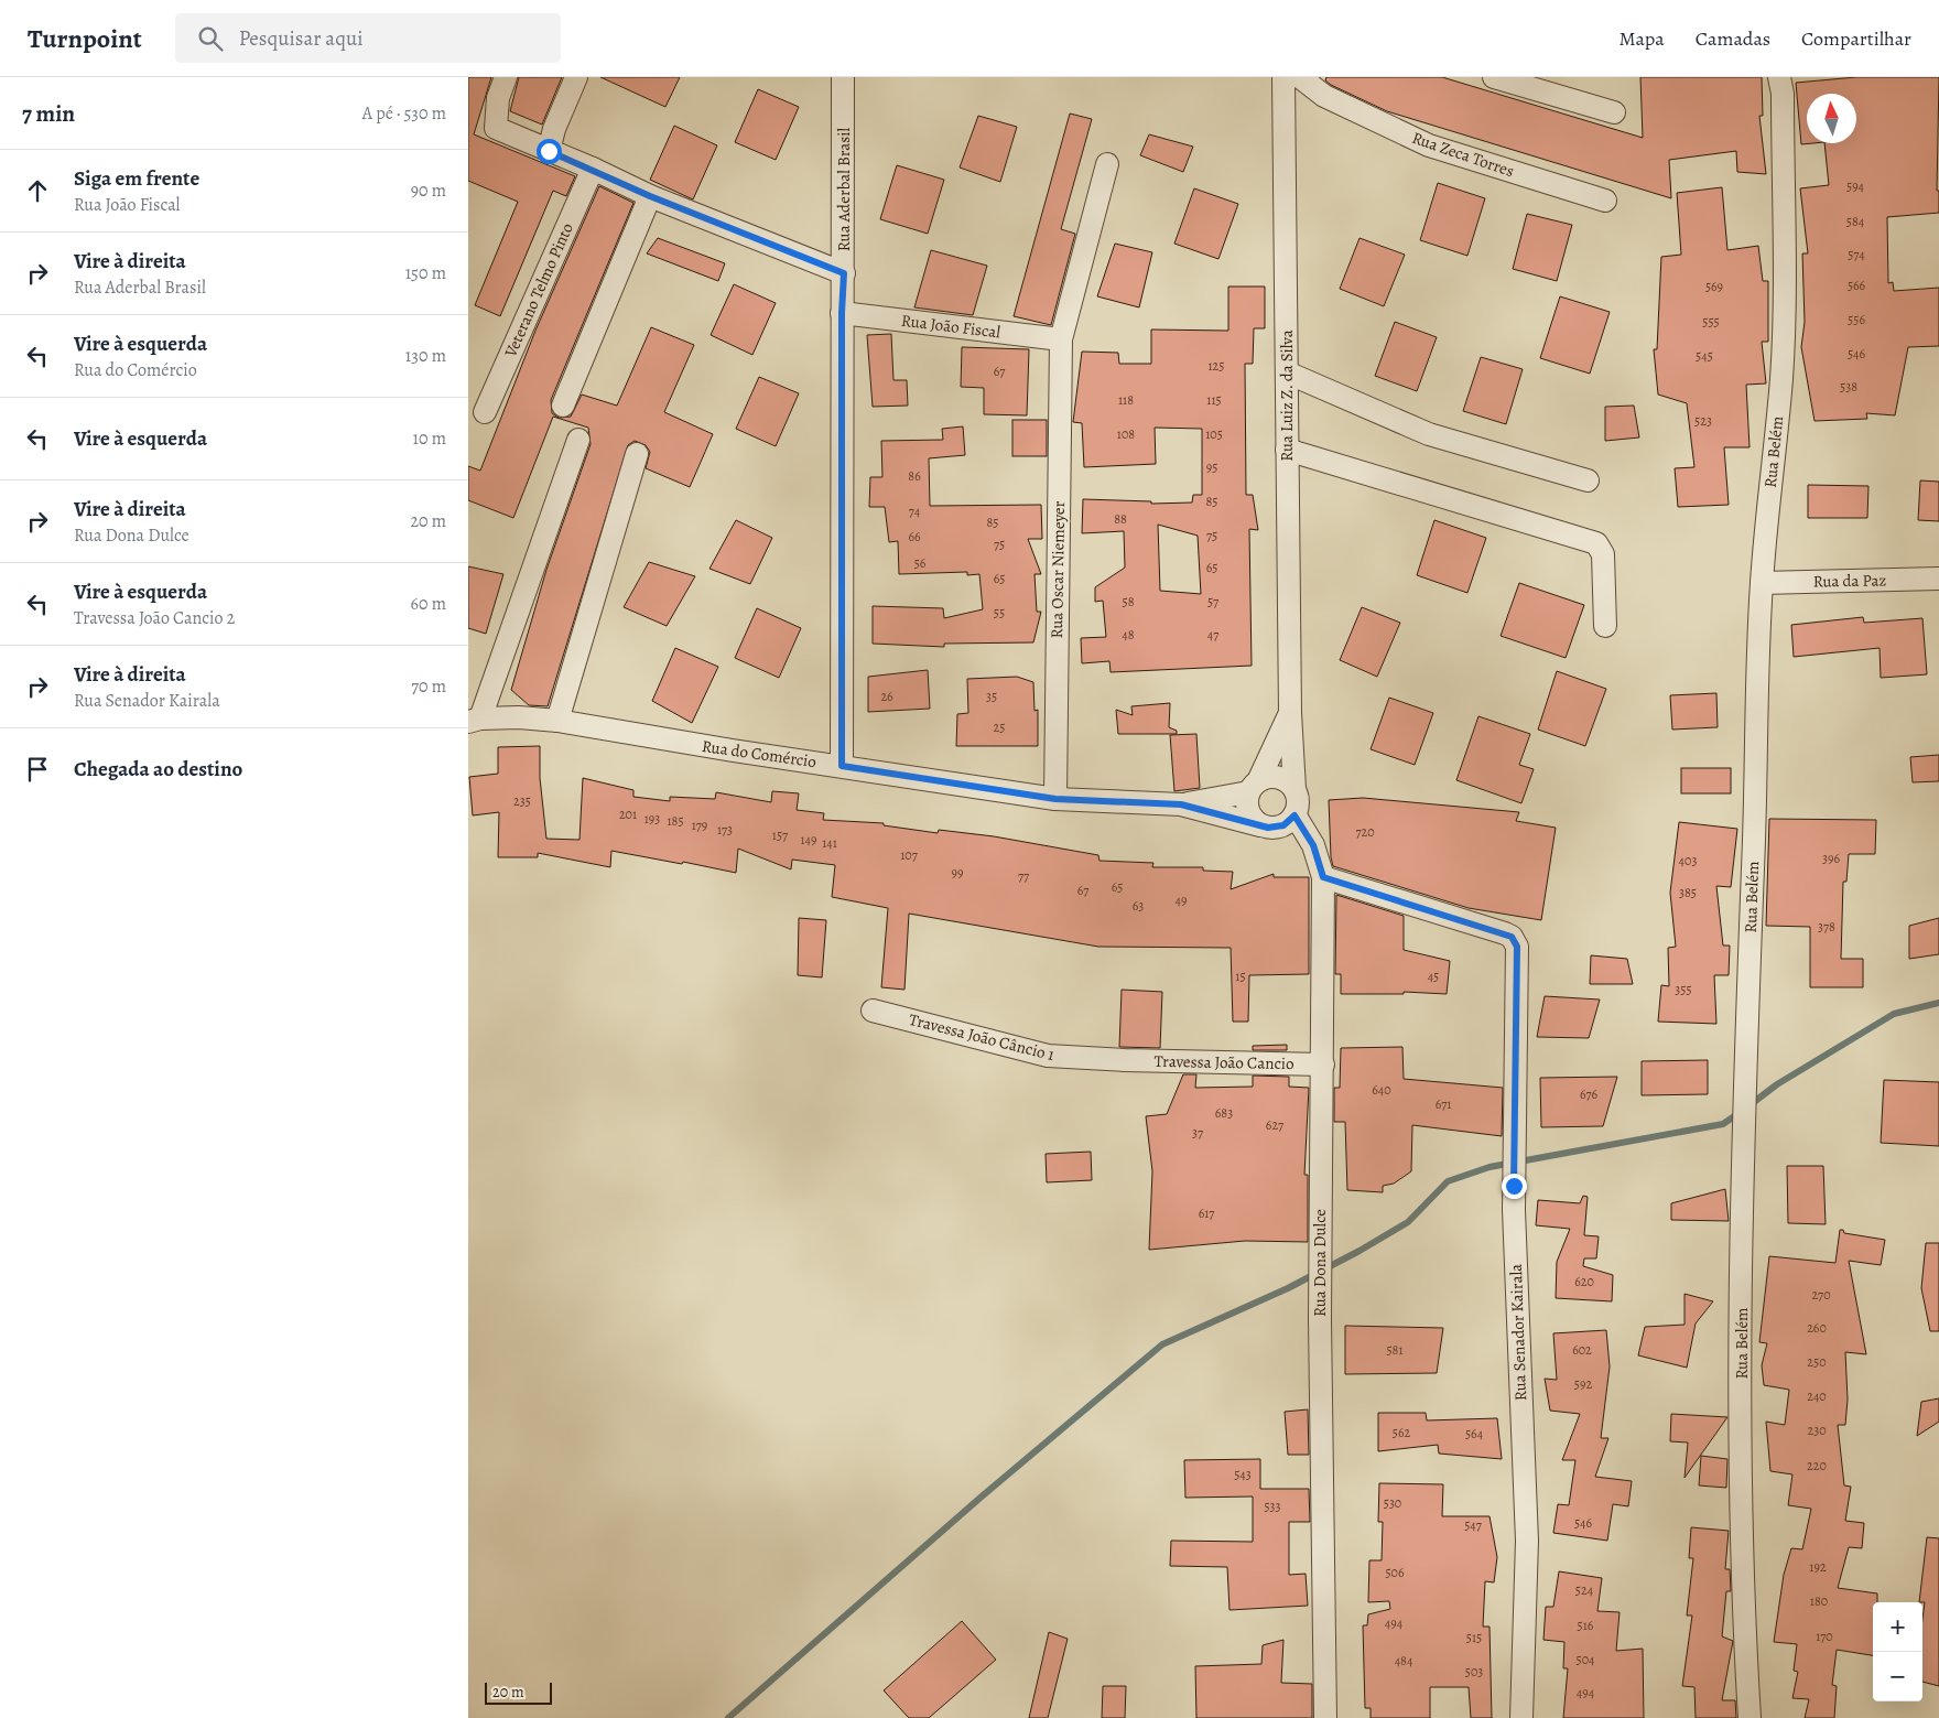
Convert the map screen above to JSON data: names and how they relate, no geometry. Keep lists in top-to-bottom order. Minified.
{"streets":{"street":["Rua Zeca Torres","Rua Aderbal Brasil","Veterano Telmo Pinto","Rua João Fiscal","Rua Luiz Z. da Silva","Rua Belém","Rua Oscar Niemeyer","Rua da Paz","Rua do Comércio","Travessa João Câncio 1","Travessa João Cancio","Rua Dona Dulce","Rua Senador Kairala"]},"crossings":[["Rua Aderbal Brasil","Rua João Fiscal"],["Rua Aderbal Brasil","Rua do Comércio"],["Rua João Fiscal","Rua Oscar Niemeyer"],["Rua Luiz Z. da Silva","Rua do Comércio"],["Rua Luiz Z. da Silva","Rua Dona Dulce"],["Rua Belém","Rua da Paz"],["Rua Oscar Niemeyer","Rua do Comércio"],["Rua do Comércio","Rua Dona Dulce"],["Travessa João Câncio 1","Travessa João Cancio"],["Travessa João Cancio","Rua Dona Dulce"],["Rua Dona Dulce","Rua Senador Kairala"]],"house_numbers":["594","584","574","566","569","556","555","546","545","125","67","538","118","115","523","108","105","95","86","85","74","88","85","75","66","75","56","65","65","58","57","55","48","47","26","35","25","235","201","193","185","179","173","720","157","149","141","107","396","403","99","77","65","67","385","49","63","378","15","45","355","640","676","671","683","627","37","617","620","270","260","581","602","250","592","240","230","562","564","220","543","530","533","546","547","192","506","524","180","494","516","170","515","504","484","503","494"],"scale_bar":"20 m","north":"top","page":{"header":"Turnpoint","search":"Pesquisar aqui","nav":["Mapa","Camadas","Compartilhar"],"heading":["7 min","A pé · 530 m"],"list":[["Siga em frente","Rua João Fiscal","90 m"],["Vire à direita","Rua Aderbal Brasil","150 m"],["Vire à esquerda","Rua do Comércio","130 m"],["Vire à esquerda","10 m"],["Vire à direita","Rua Dona Dulce","20 m"],["Vire à esquerda","Travessa João Cancio 2","60 m"],["Vire à direita","Rua Senador Kairala","70 m"],"Chegada ao destino"],"map_buttons":["+","−"],"scale":"20 m"}}
